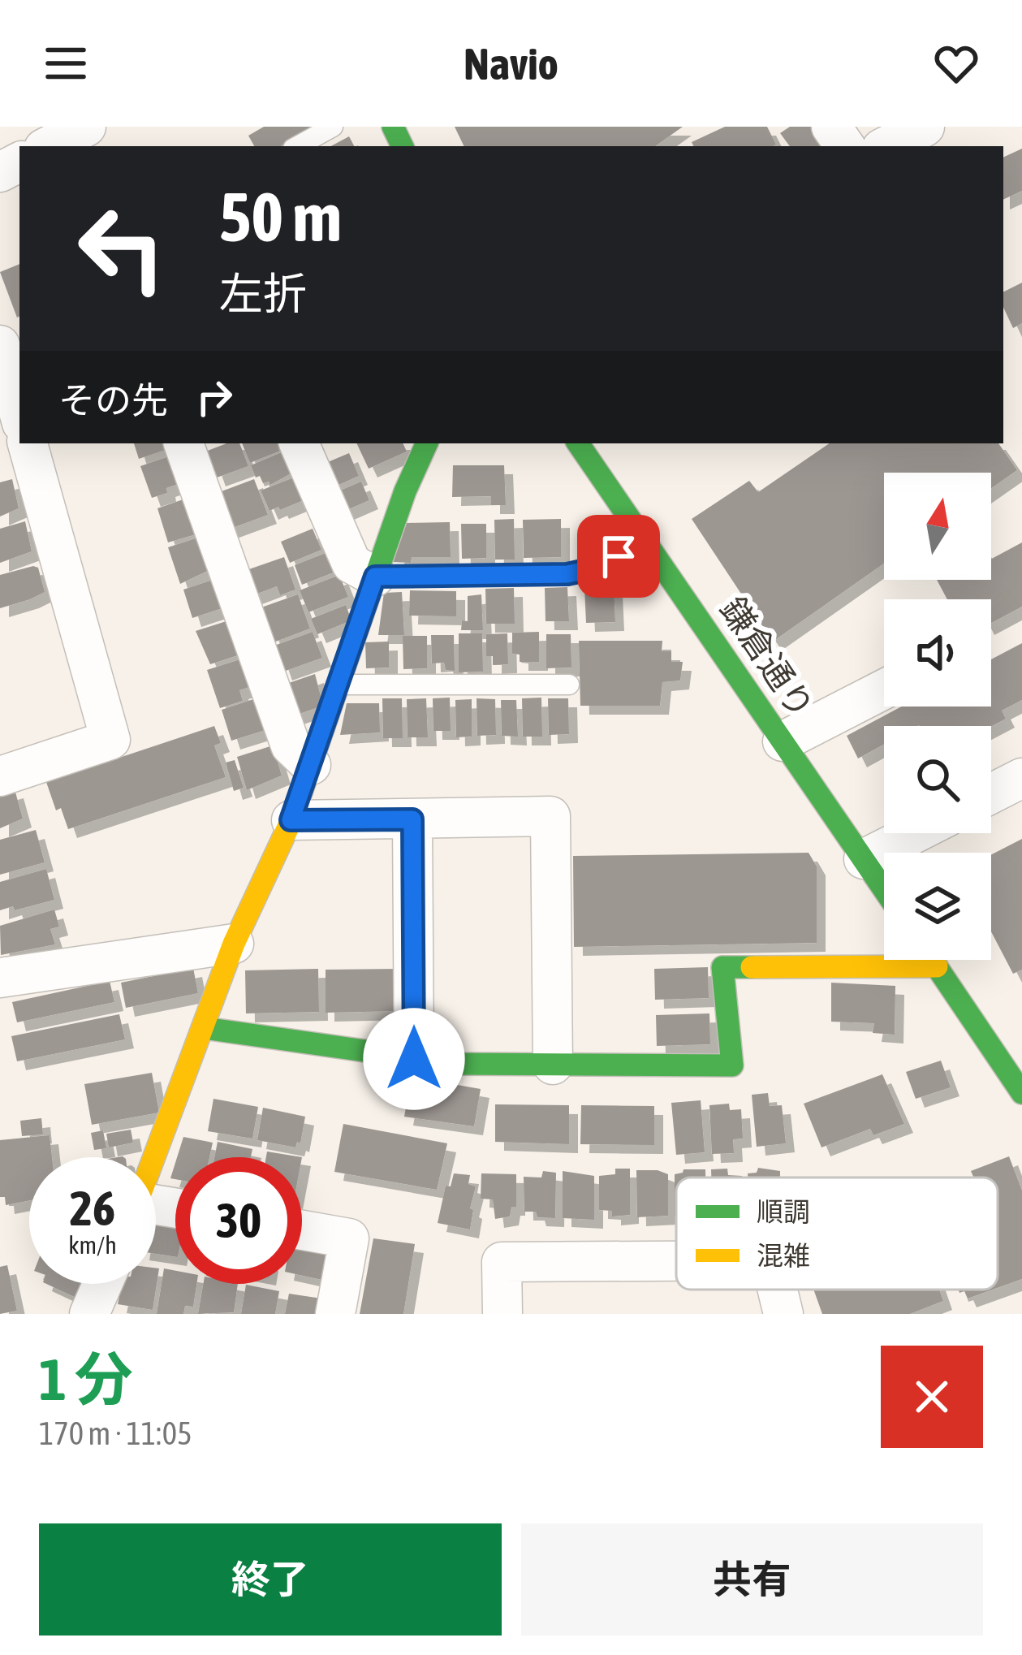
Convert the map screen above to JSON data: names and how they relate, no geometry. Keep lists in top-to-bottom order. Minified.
{"streets":{"street":["鎌倉通り"]},"legend":["順調","混雑"],"north":"top","page":{"header":"Navio","turn":["50 m","左折"],"then":"その先","speed":"26 km/h","limit":"30","heading":["1 分","170 m · 11:05"],"buttons":["終了","共有"]}}
